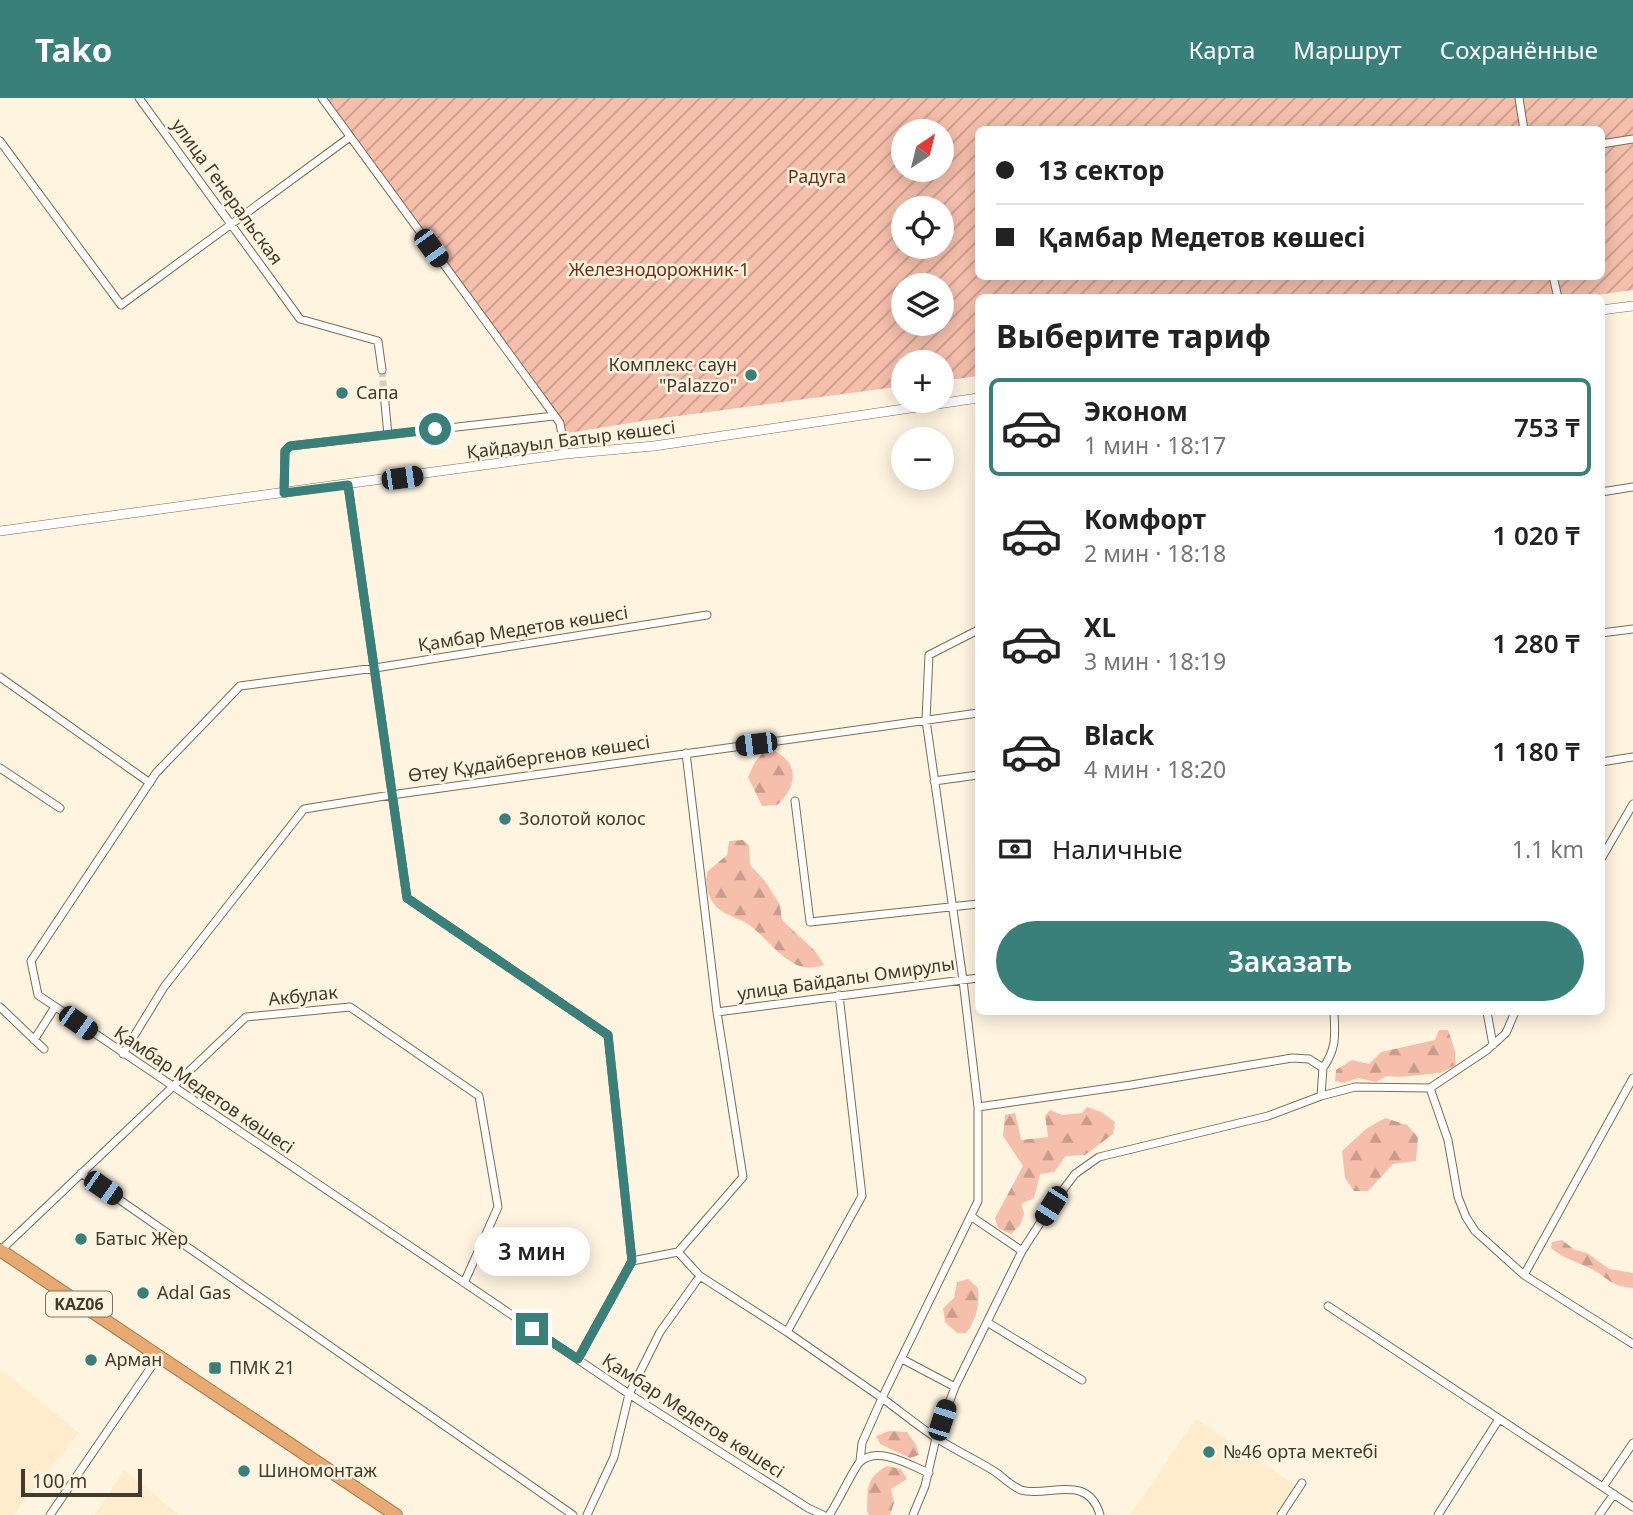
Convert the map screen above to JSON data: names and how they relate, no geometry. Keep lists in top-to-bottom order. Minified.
{"streets":{"highway":["KАZ06"],"street":["улица Генеральская","Қайдауыл Батыр көшесі","Қамбар Медетов көшесі","Өтеу Құдайбергенов көшесі","улица Байдалы Омирулы","Акбулак"]},"crossings":[["Қамбар Медетов көшесі","Өтеу Құдайбергенов көшесі"],["Қамбар Медетов көшесі","Акбулак"],["Акбулак","KАZ06"]],"parks":["Радуга","Железнодорожник-1"],"places":{"other":["Комплекс саун \"Palazzo\"","Сапа","Золотой колос","Батыс Жер","Adal Gas","Арман","№46 орта мектебі","Шиномонтаж"],"transit":["ПМК 21"]},"scale_bar":"100 m","north":"top right","page":{"header":"Tako","nav":["Карта","Маршрут","Сохранённые"],"map_buttons":["+","−"],"banner":["13 сектор","Қамбар Медетов көшесі"],"heading":"Выберите тариф","list":[{"name":"Эконом","note":"1 мин · 18:17","value":"753 ₸"},{"name":"Комфорт","note":"2 мин · 18:18","value":"1 020 ₸"},{"name":"XL","note":"3 мин · 18:19","value":"1 280 ₸"},{"name":"Black","note":"4 мин · 18:20","value":"1 180 ₸"}],"pay":["Наличные","1.1 km"],"buttons":"Заказать","bubble":"3 мин","scale":"100 m"}}
